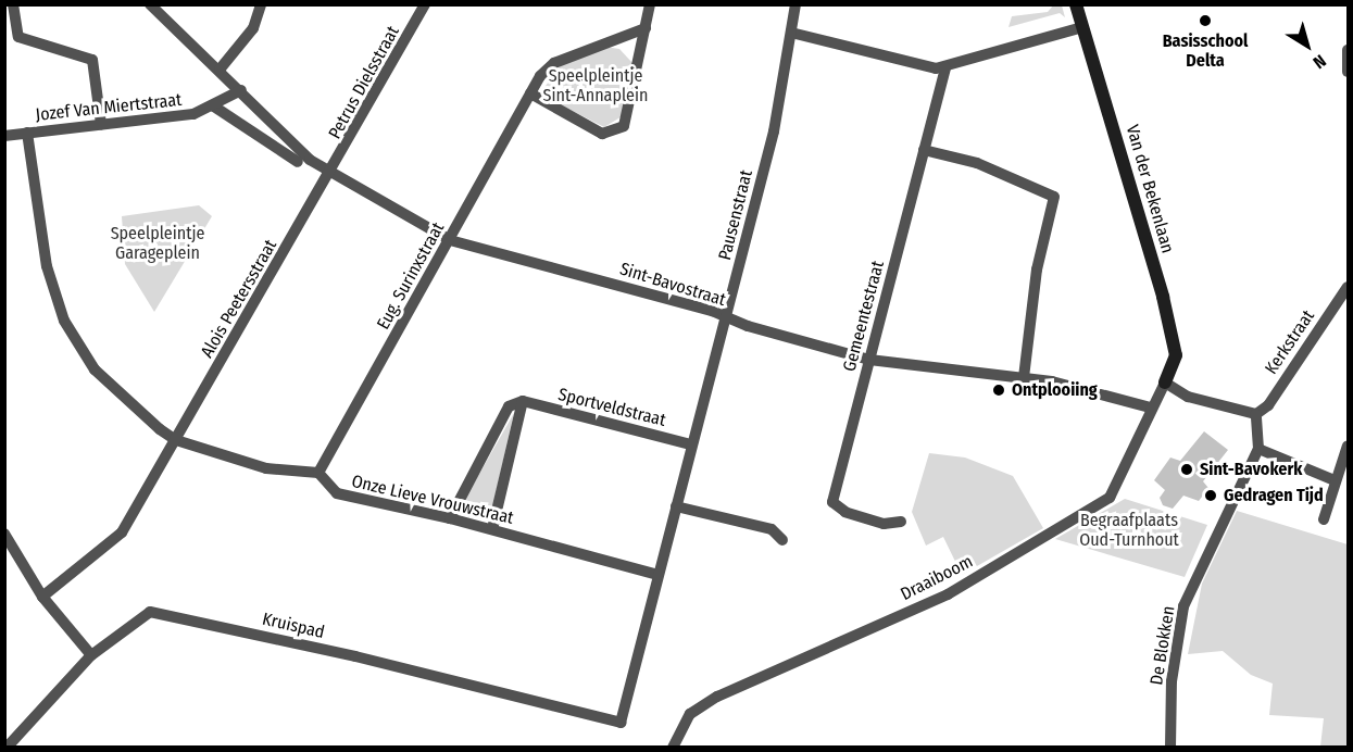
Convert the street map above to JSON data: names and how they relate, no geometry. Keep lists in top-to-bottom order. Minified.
{"streets":{"street":["Petrus Dielsstraat","Jozef Van Miertstraat","Van der Bekenlaan","Pausenstraat","Eug. Surinxstraat","Sint-Bavostraat","Alois Peetersstraat","Gemeentestraat","Kerkstraat","Sportveldstraat","Onze Lieve Vrouwstraat","Draaiboom","Kruispad","De Blokken"]},"crossings":[["Petrus Dielsstraat","Sint-Bavostraat"],["Petrus Dielsstraat","Alois Peetersstraat"],["Jozef Van Miertstraat","Sint-Bavostraat"],["Van der Bekenlaan","Draaiboom"],["Pausenstraat","Sint-Bavostraat"],["Pausenstraat","Sportveldstraat"],["Pausenstraat","Onze Lieve Vrouwstraat"],["Pausenstraat","Kruispad"],["Eug. Surinxstraat","Sint-Bavostraat"],["Eug. Surinxstraat","Onze Lieve Vrouwstraat"],["Sint-Bavostraat","Alois Peetersstraat"],["Sint-Bavostraat","Gemeentestraat"],["Sint-Bavostraat","Draaiboom"]],"parks":["Speelpleintje Sint-Annaplein","Speelpleintje Garageplein","Begraafplaats Oud-Turnhout"],"places":["Basisschool Delta","Ontplooiing","Sint-Bavokerk","Gedragen Tijd"],"north":"bottom right"}
